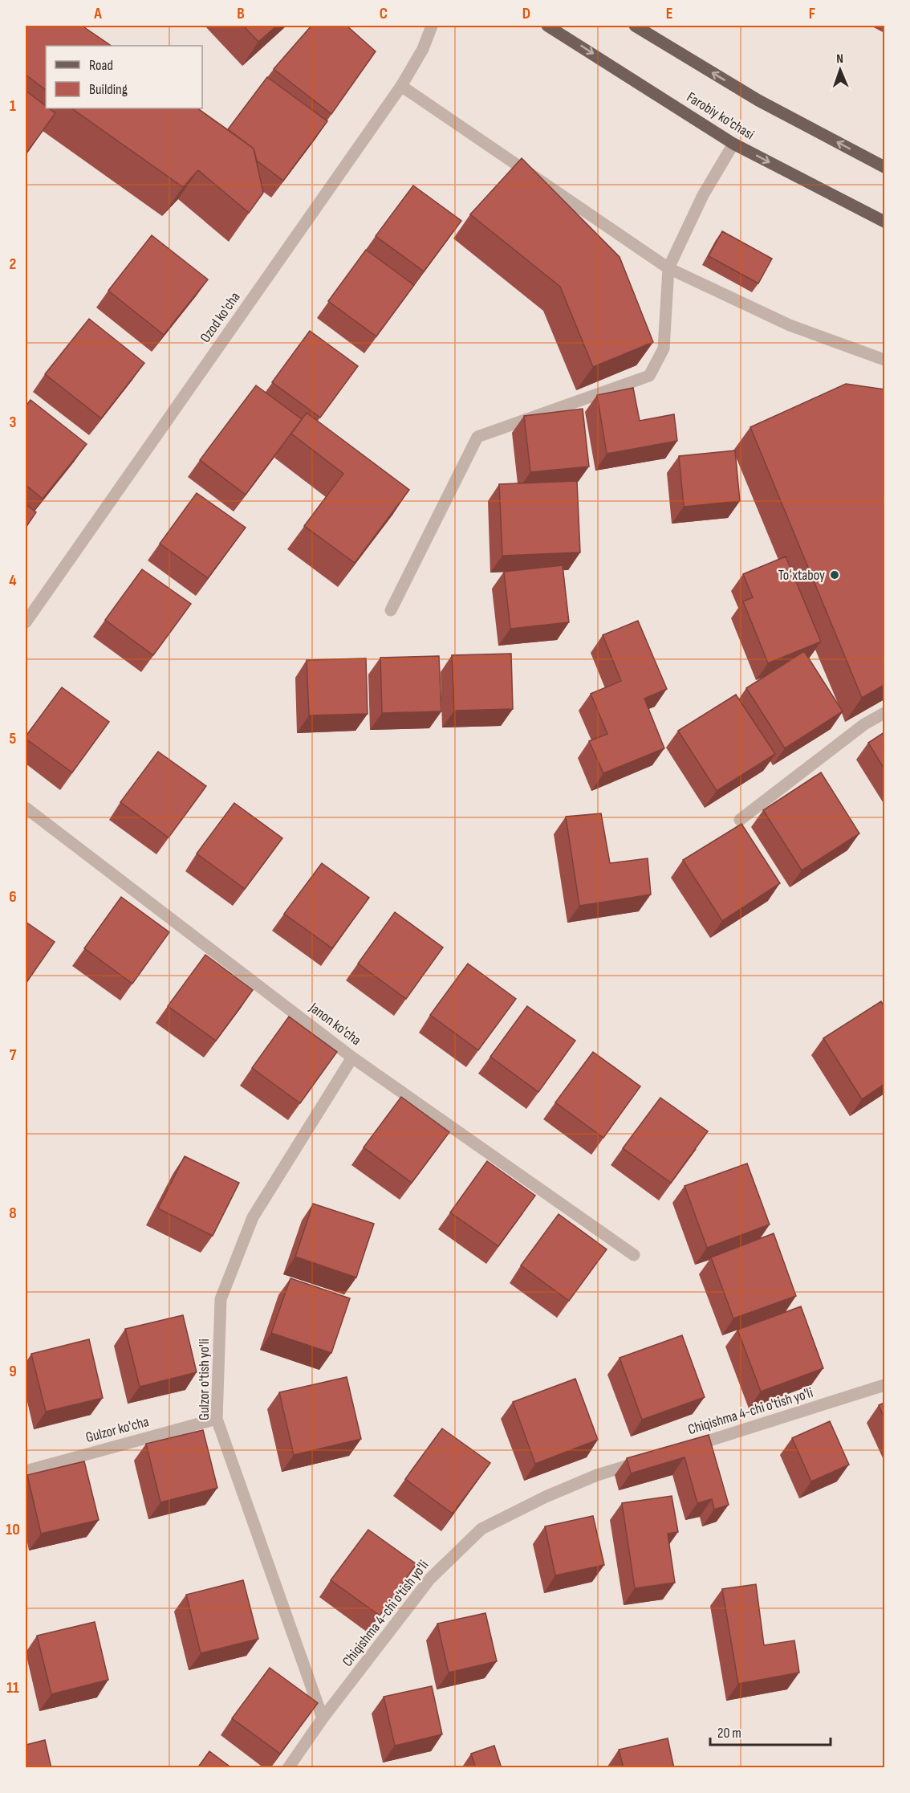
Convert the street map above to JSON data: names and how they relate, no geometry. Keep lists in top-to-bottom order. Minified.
{"streets":{"main road":["Farobiy ko'chasi"],"street":["Ozod ko'cha","Janon ko'cha","Gulzor o'tish yo'li","Chiqishma 4-chi o'tish yo'li","Gulzor ko'cha"]},"crossings":[["Janon ko'cha","Gulzor o'tish yo'li"],["Gulzor o'tish yo'li","Chiqishma 4-chi o'tish yo'li"],["Gulzor o'tish yo'li","Gulzor ko'cha"]],"places":["Toʻxtaboy"],"legend":["Road","Building"],"scale_bar":"20 m","north":"top","grid":{"columns":["A","B","C","D","E","F"],"rows":["1","2","3","4","5","6","7","8","9","10","11"]}}
